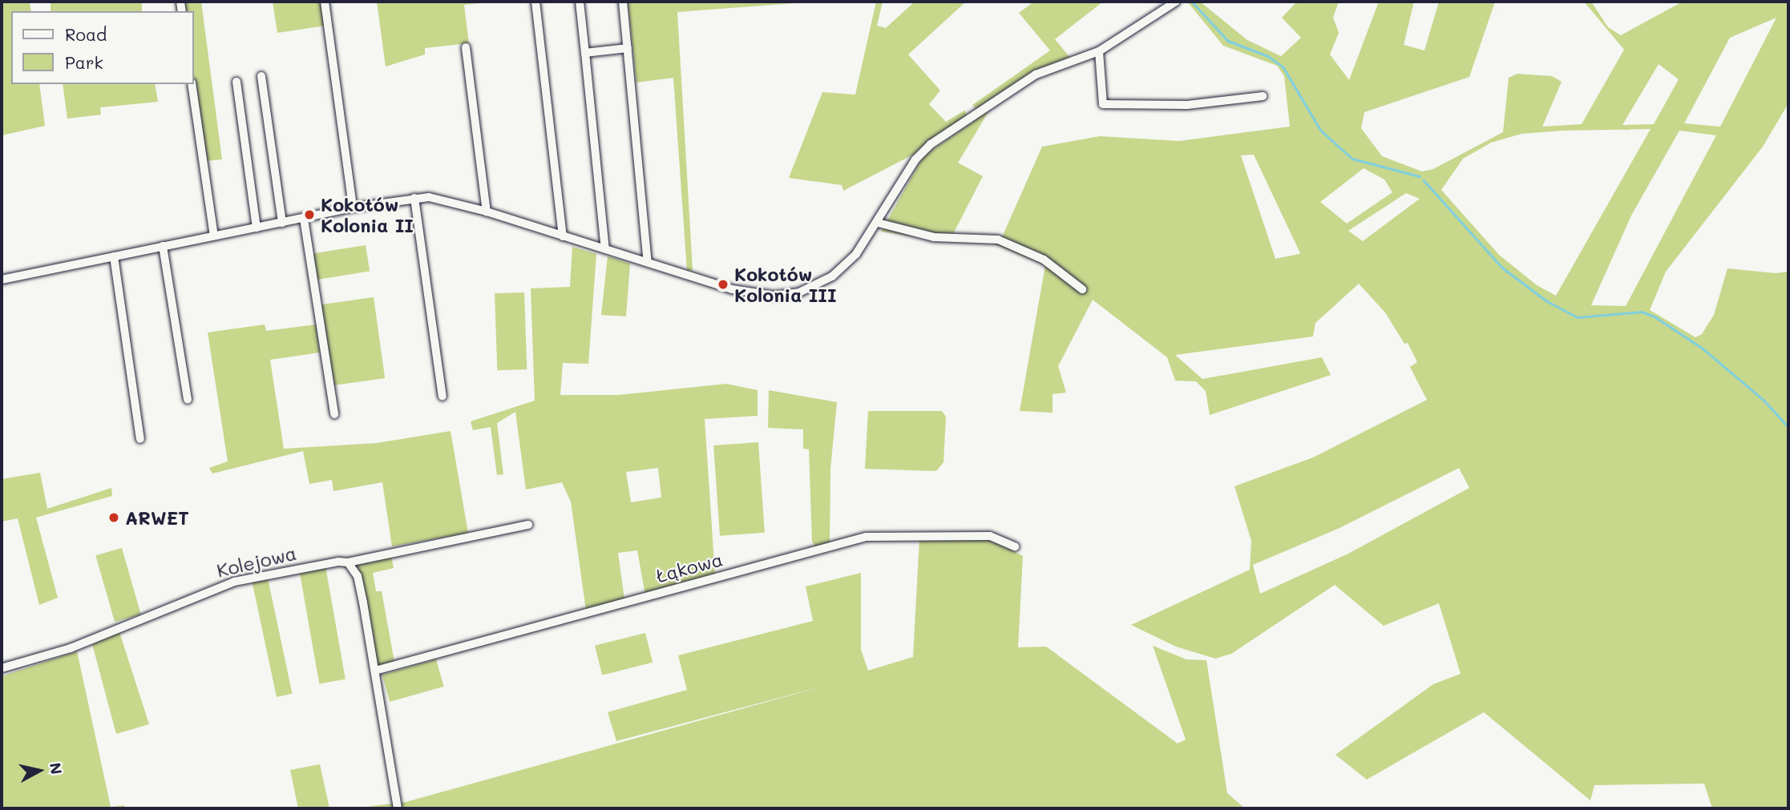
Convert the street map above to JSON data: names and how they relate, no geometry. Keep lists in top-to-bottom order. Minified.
{"streets":{"street":["Kolejowa","Łąkowa"]},"places":["Kokotów Kolonia II","Kokotów Kolonia III","ARWET"],"legend":["Road","Park"],"north":"right"}
